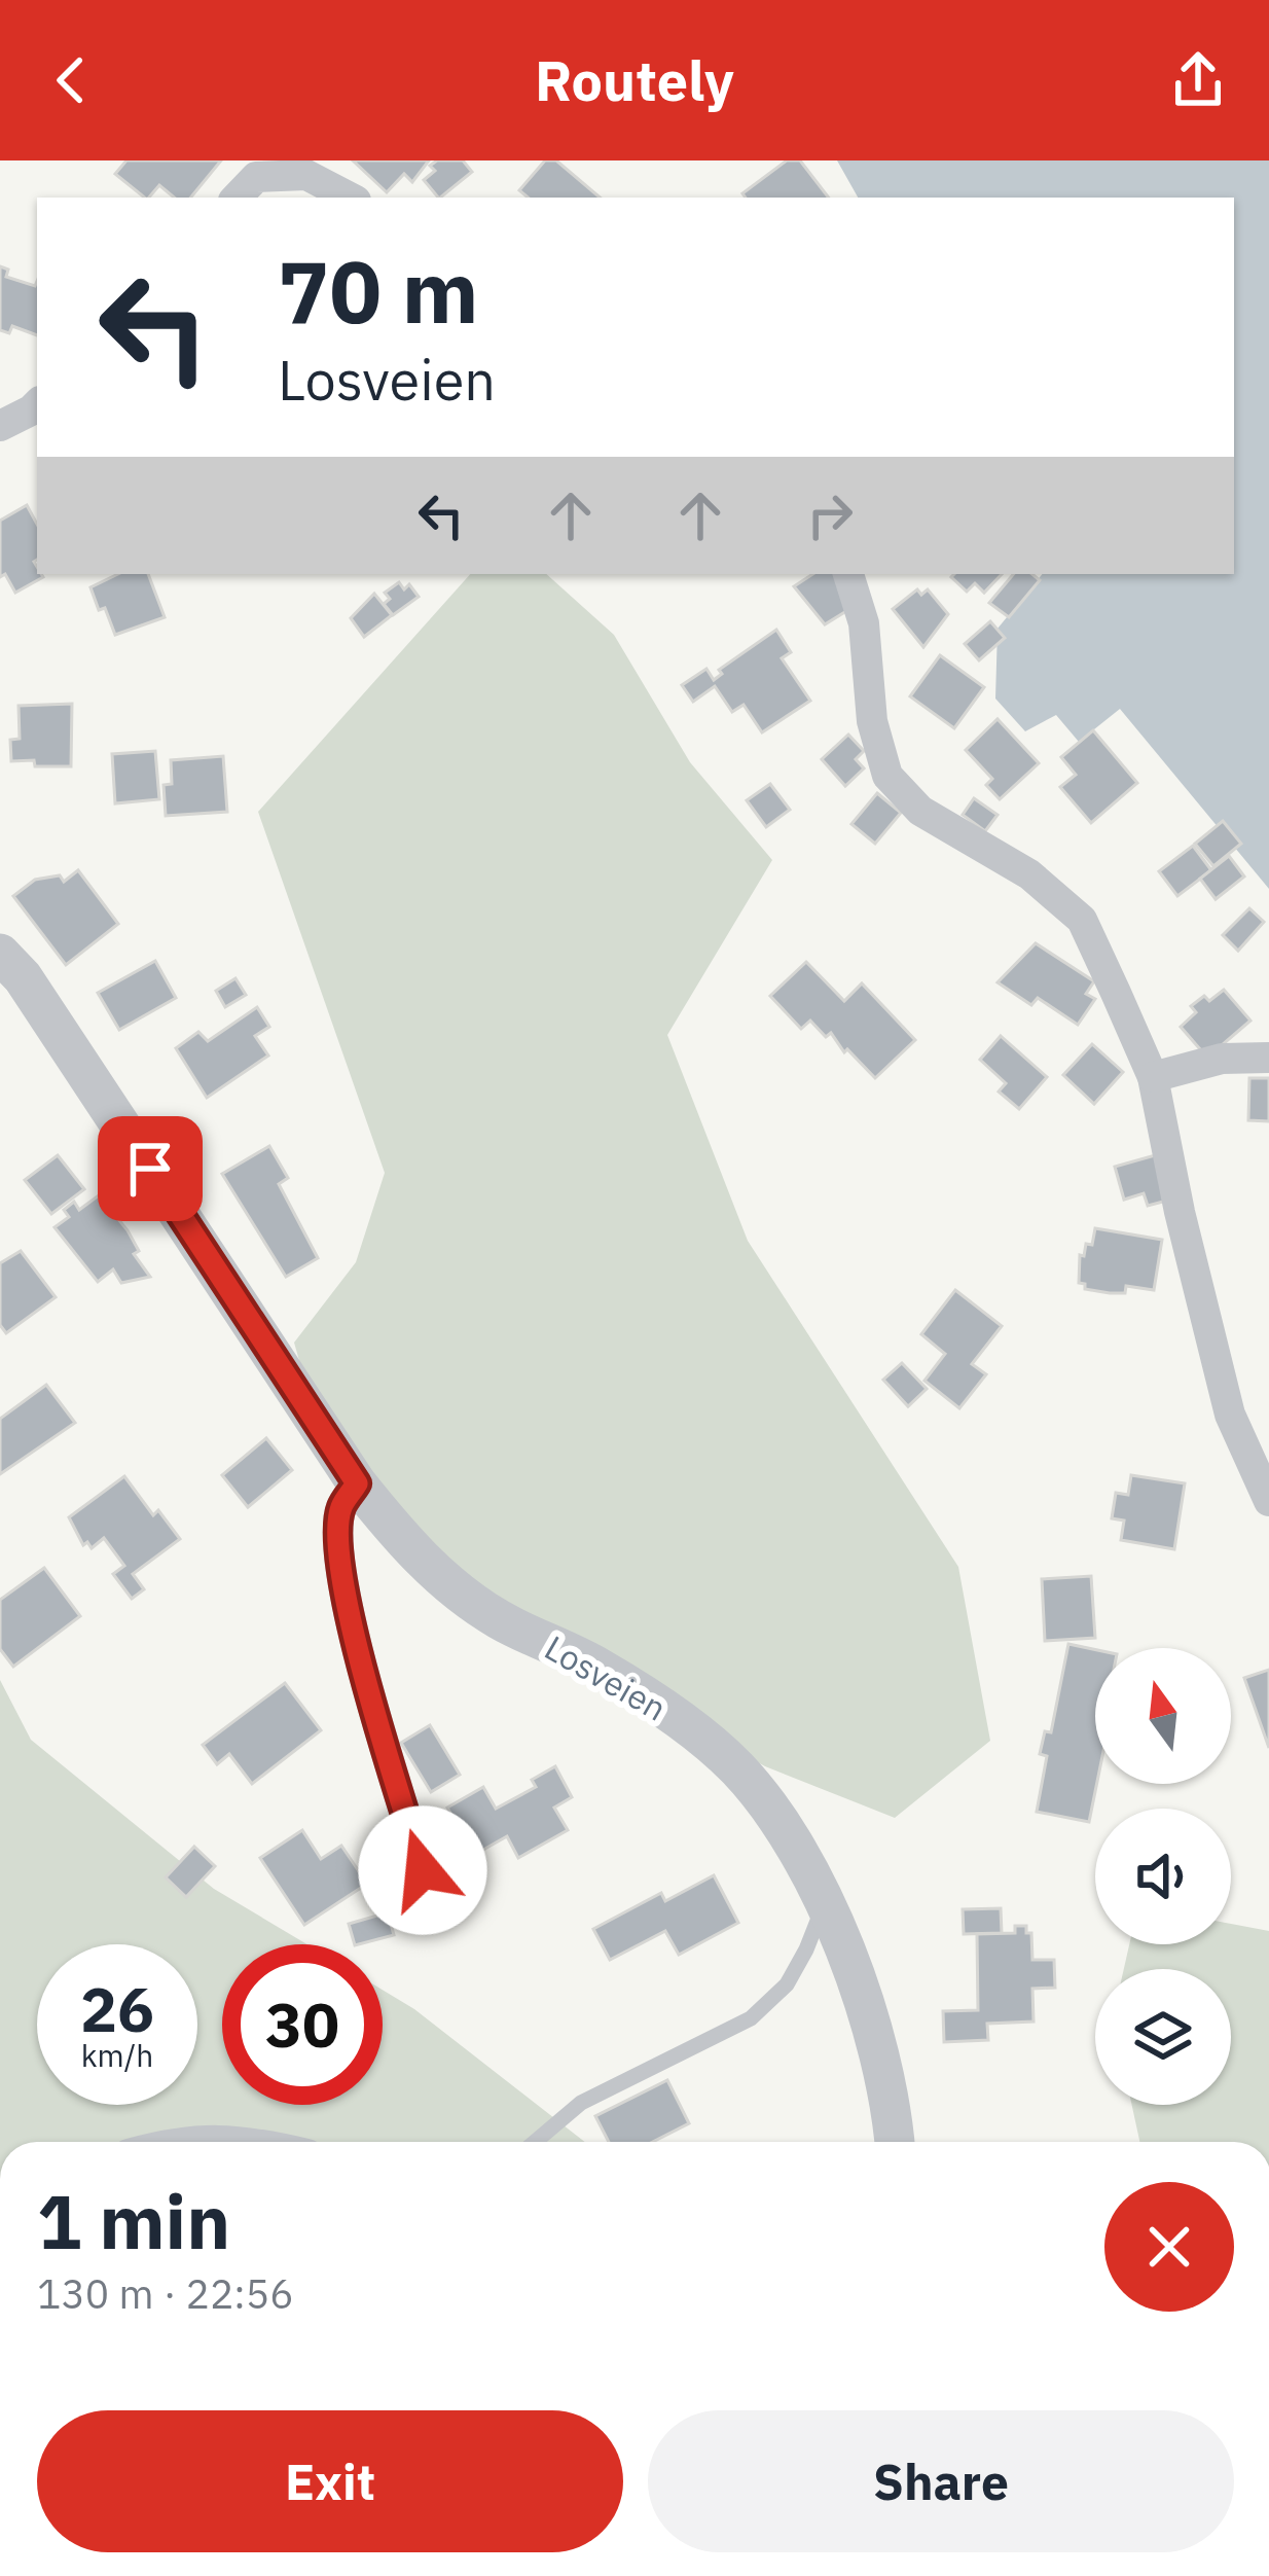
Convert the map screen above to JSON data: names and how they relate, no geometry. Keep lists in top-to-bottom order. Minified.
{"streets":{"street":["Losveien"]},"north":"top","page":{"header":"Routely","turn":["70 m","Losveien"],"speed":"26 km/h","limit":"30","heading":["1 min","130 m · 22:56"],"buttons":["Exit","Share"]}}
